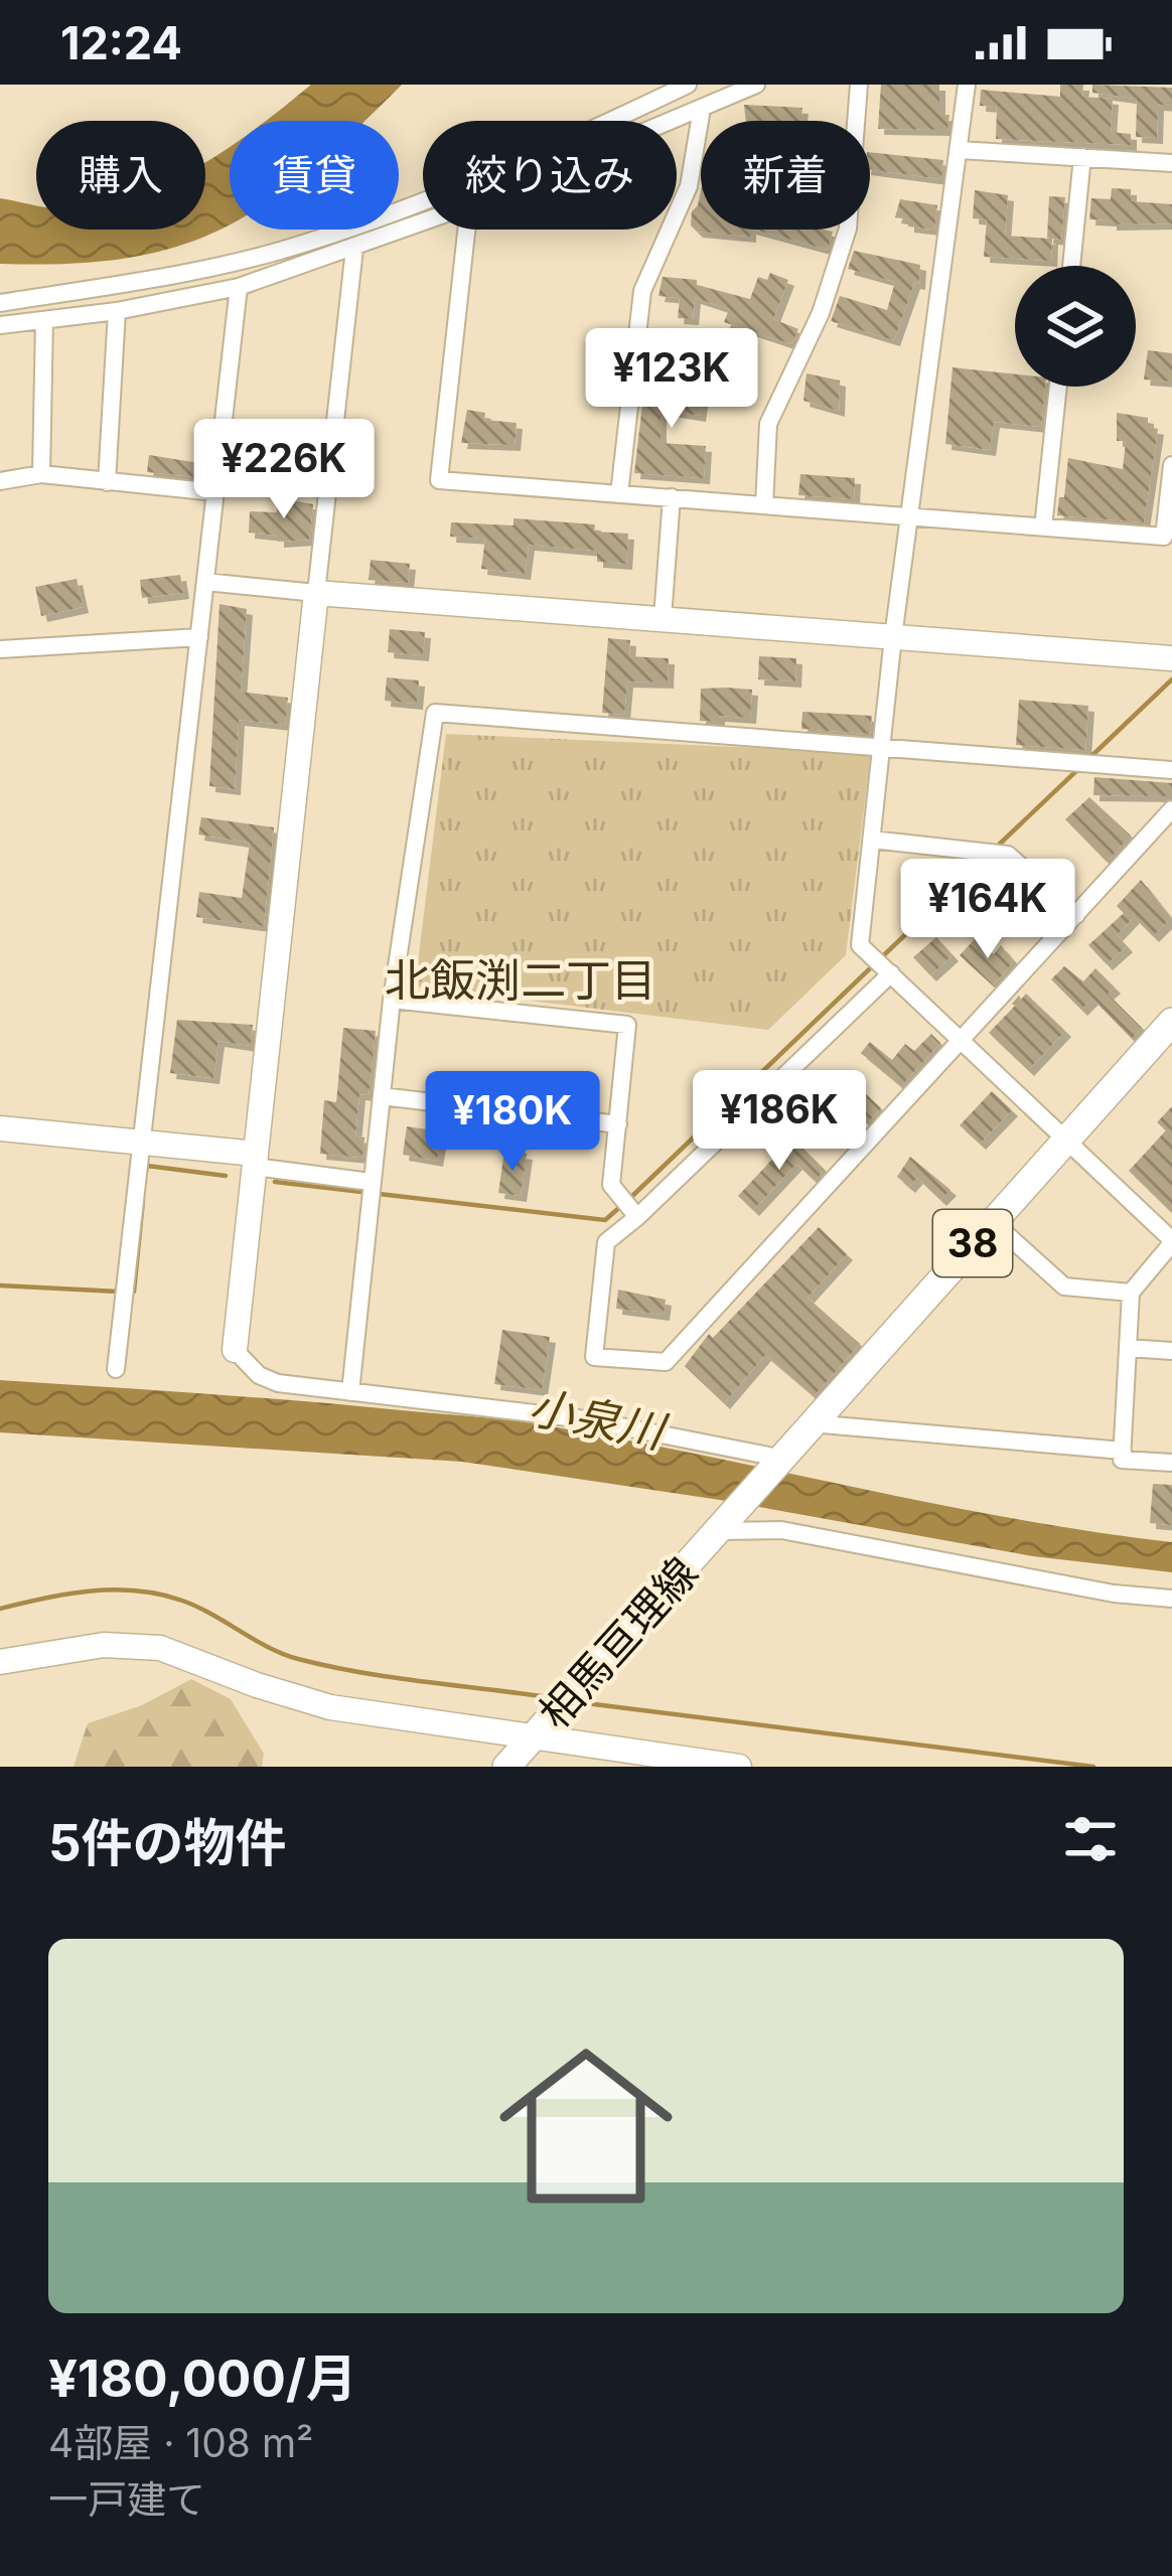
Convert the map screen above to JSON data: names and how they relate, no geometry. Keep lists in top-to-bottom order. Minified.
{"streets":{"main road":["38","相馬亘理線"]},"crossings":[["38","相馬亘理線"]],"districts":["北飯渕二丁目"],"water":["小泉川"],"page":{"status":"12:24","chip":["購入","賃貸","絞り込み","新着"],"price":["¥123K","¥226K","¥164K","¥186K","¥180K"],"heading":"5件の物件","list":[{"name":"¥180,000/月","note":"4部屋 · 108 m² · 一戸建て"}]}}
